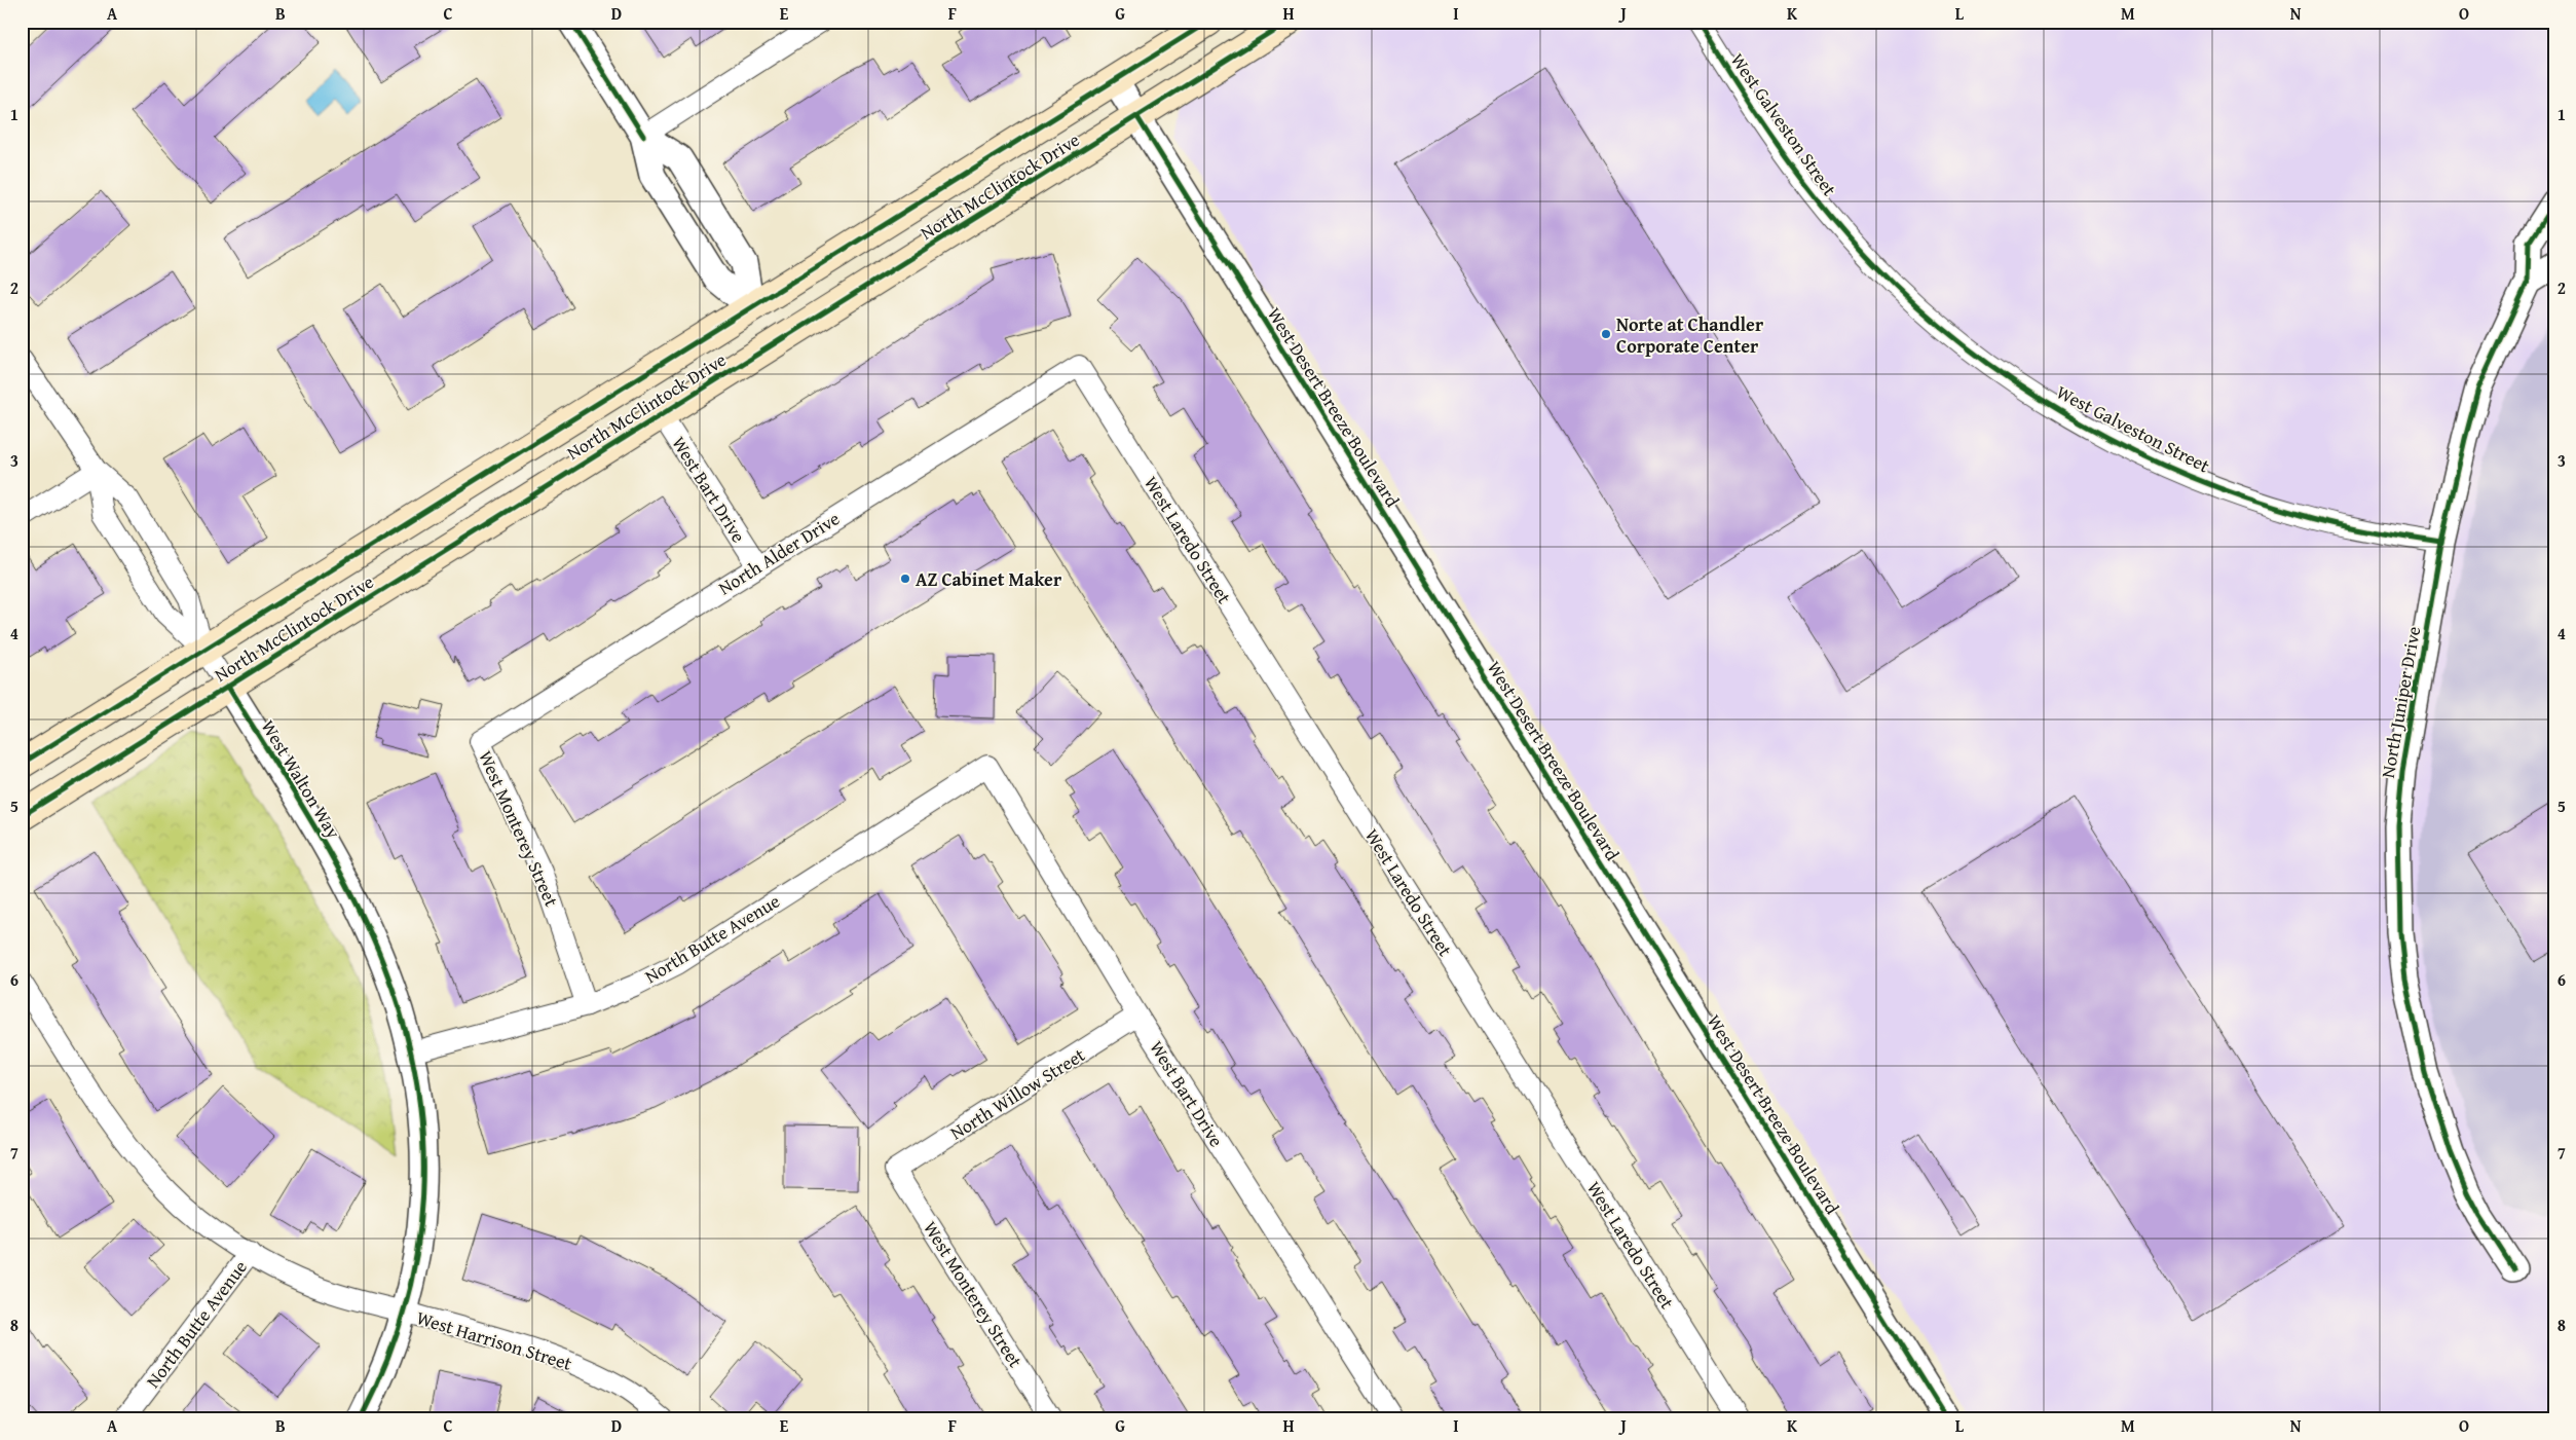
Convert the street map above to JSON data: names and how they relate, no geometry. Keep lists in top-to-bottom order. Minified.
{"streets":{"main road":["North McClintock Drive"],"street":["West Galveston Street","West Desert Breeze Boulevard","West Bart Drive","West Laredo Street","North Alder Drive","North Juniper Drive","West Walton Way","West Monterey Street","North Butte Avenue","North Willow Street","West Harrison Street"]},"crossings":[["West Galveston Street","North Juniper Drive"],["North McClintock Drive","West Desert Breeze Boulevard"],["North McClintock Drive","West Bart Drive"],["North McClintock Drive","West Walton Way"],["West Bart Drive","North Alder Drive"],["West Bart Drive","North Butte Avenue"],["West Bart Drive","North Willow Street"],["West Laredo Street","North Alder Drive"],["North Alder Drive","West Monterey Street"],["West Walton Way","North Butte Avenue"],["West Walton Way","West Harrison Street"],["West Monterey Street","North Butte Avenue"],["West Monterey Street","North Willow Street"],["North Butte Avenue","West Harrison Street"]],"places":["Norte at Chandler Corporate Center","AZ Cabinet Maker"],"grid":{"columns":["A","B","C","D","E","F","G","H","I","J","K","L","M","N","O"],"rows":["1","2","3","4","5","6","7","8"]}}
